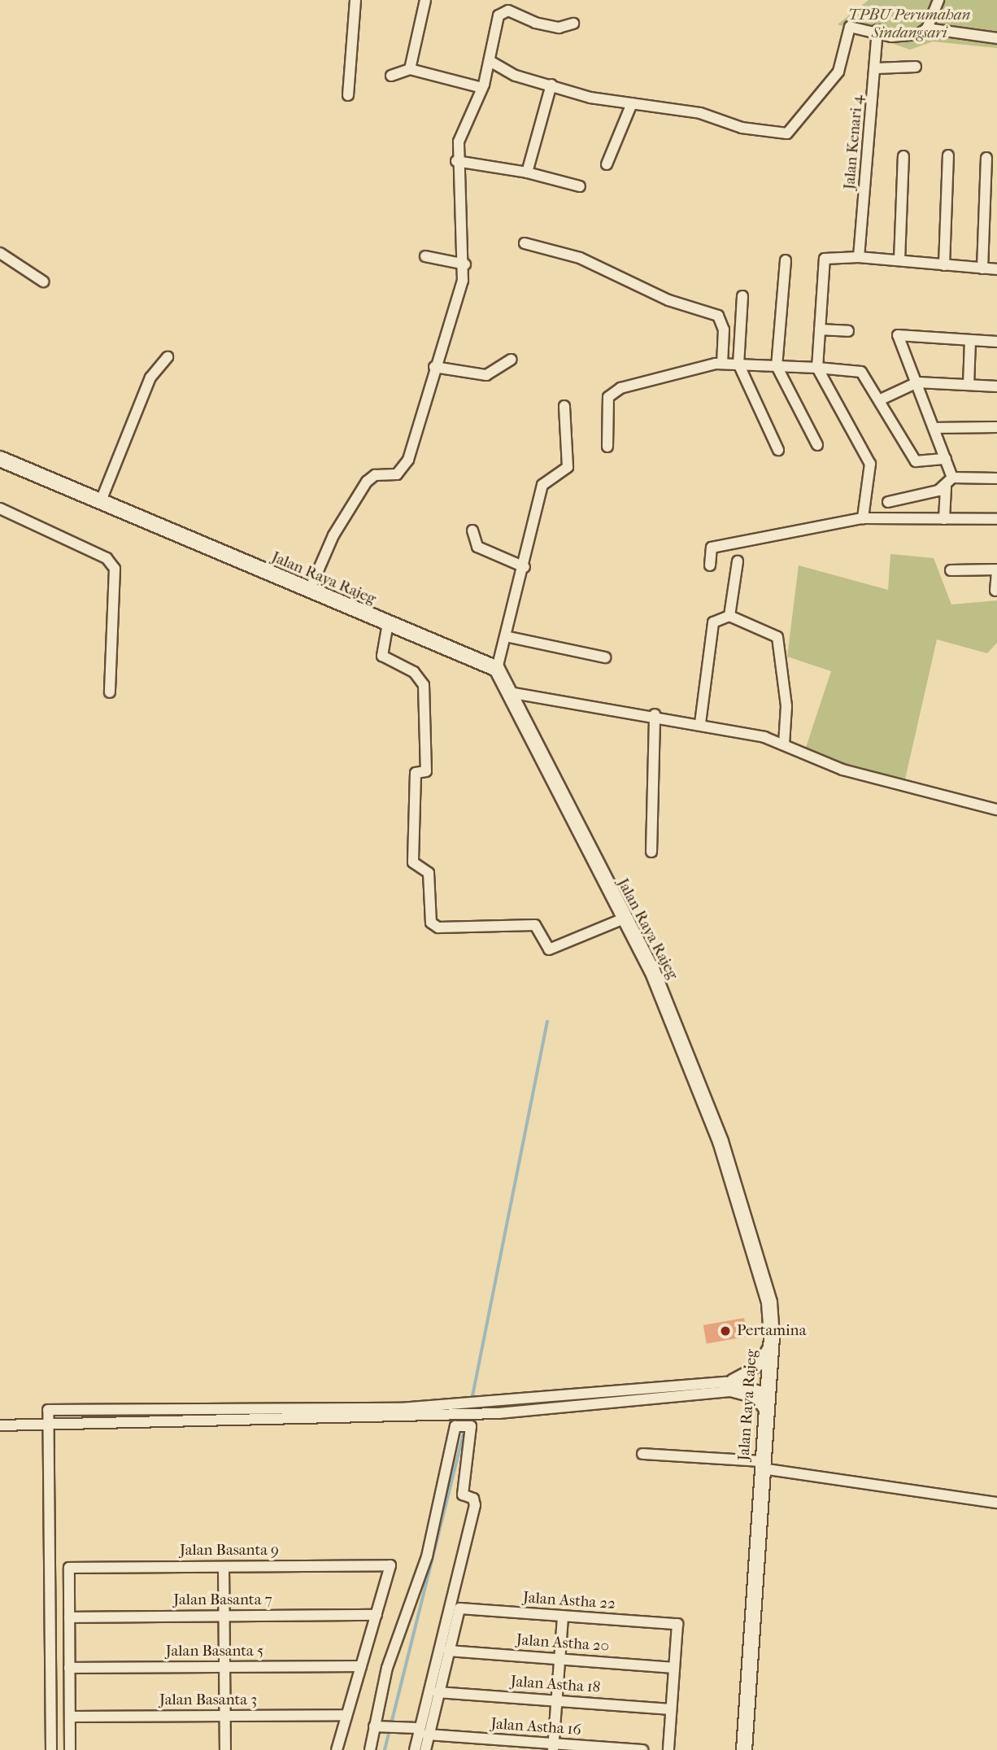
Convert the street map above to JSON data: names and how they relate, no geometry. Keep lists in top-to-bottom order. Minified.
{"streets":{"main road":["Jalan Raya Rajeg"],"street":["Jalan Kenari 4","Jalan Basanta 9","Jalan Basanta 7","Jalan Astha 22","Jalan Astha 20","Jalan Basanta 5","Jalan Astha 18","Jalan Basanta 3","Jalan Astha 16"]},"crossings":[["Jalan Basanta 9","Jalan Basanta 7"],["Jalan Astha 22","Jalan Astha 20"]],"parks":["TPBU Perumahan Sindangsari"],"places":["Pertamina"]}
